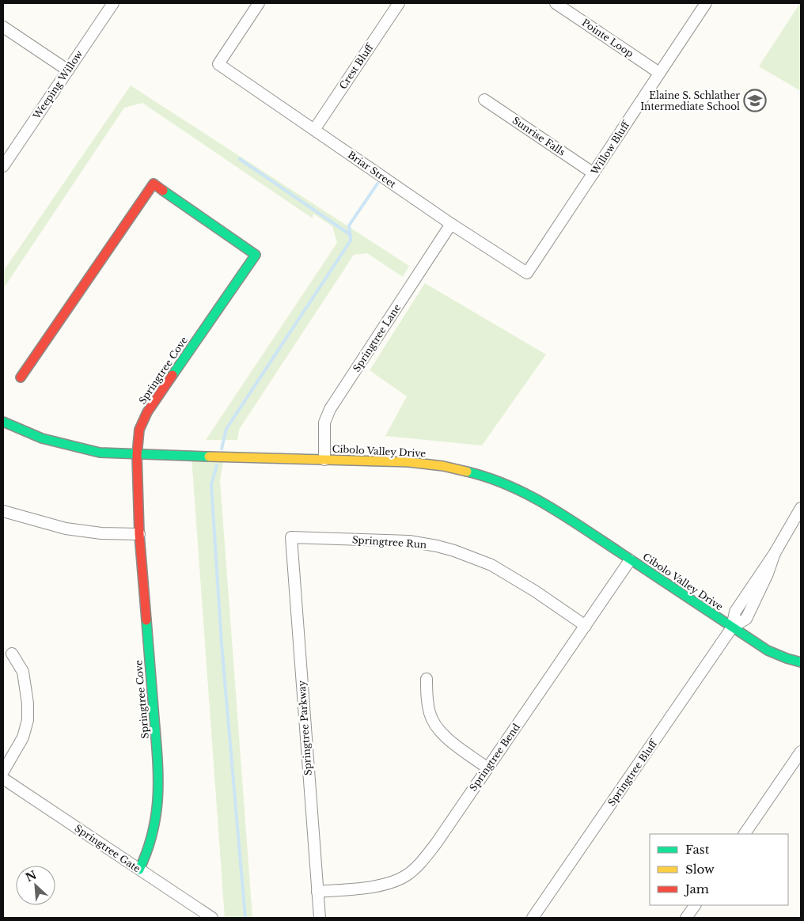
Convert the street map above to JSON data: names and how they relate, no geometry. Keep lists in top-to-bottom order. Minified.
{"streets":{"street":["Pointe Loop","Crest Bluff","Weeping Willow","Sunrise Falls","Willow Bluff","Briar Street","Springtree Lane","Springtree Cove","Cibolo Valley Drive","Springtree Run","Springtree Parkway","Springtree Bend","Springtree Bluff","Springtree Gate"]},"crossings":[["Pointe Loop","Willow Bluff"],["Crest Bluff","Briar Street"],["Sunrise Falls","Willow Bluff"],["Willow Bluff","Briar Street"],["Briar Street","Springtree Lane"],["Springtree Lane","Cibolo Valley Drive"],["Springtree Cove","Cibolo Valley Drive"],["Springtree Cove","Springtree Gate"],["Cibolo Valley Drive","Springtree Bend"],["Cibolo Valley Drive","Springtree Bluff"],["Springtree Run","Springtree Parkway"],["Springtree Run","Springtree Bend"],["Springtree Parkway","Springtree Bend"]],"places":{"school or university":["Elaine S. Schlather Intermediate School"]},"legend":["Fast","Slow","Jam"],"north":"top left"}
